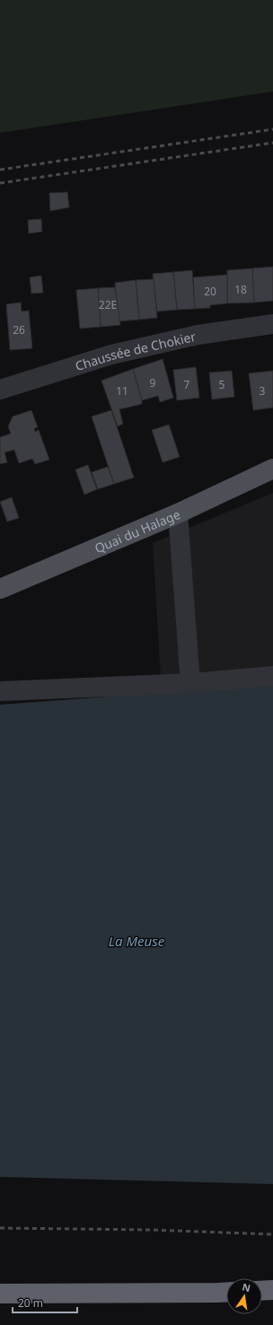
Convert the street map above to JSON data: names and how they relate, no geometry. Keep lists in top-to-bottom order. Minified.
{"streets":{"main road":["Quai du Halage"],"street":["Chaussée de Chokier"]},"water":["La Meuse"],"house_numbers":["18","20","22E","26","9","7","5","11","3"],"scale_bar":"20 m","north":"top"}
